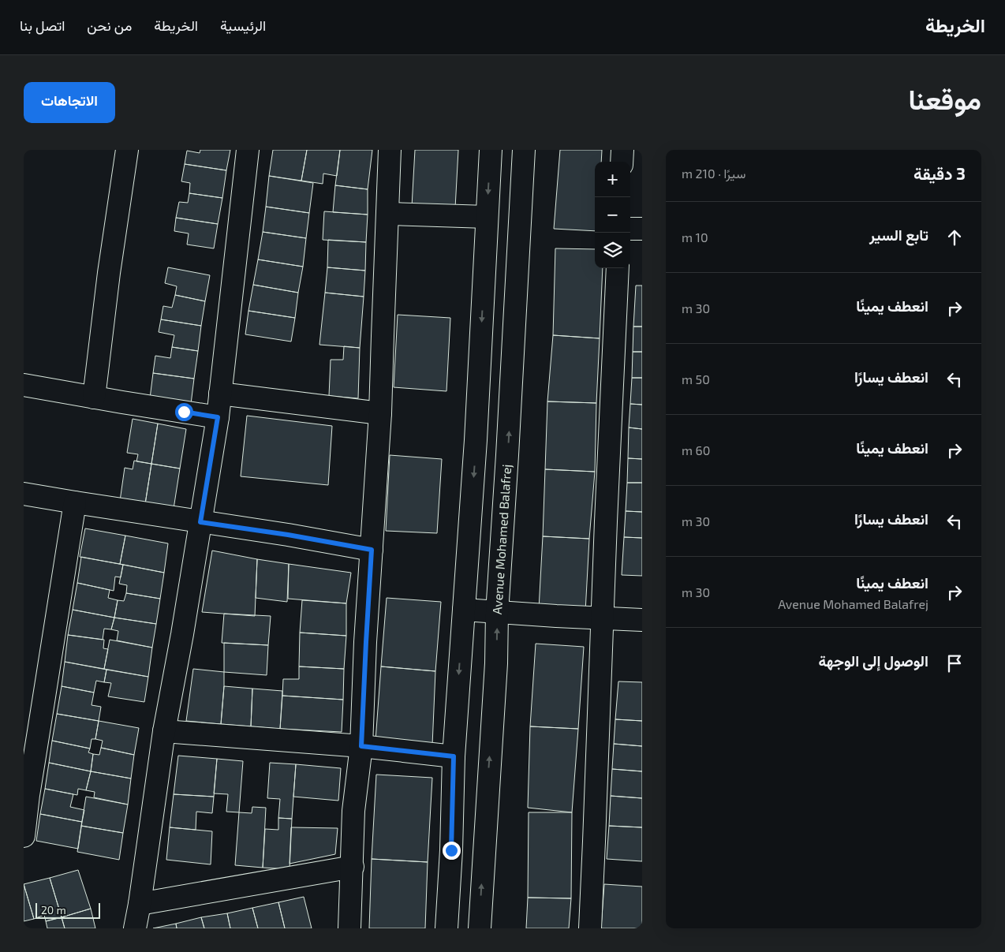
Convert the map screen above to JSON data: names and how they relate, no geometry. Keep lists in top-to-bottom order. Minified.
{"streets":{"street":["Avenue Mohamed Balafrej"]},"scale_bar":"20 m","page":{"header":"الخريطة","nav":["الرئيسية","الخريطة","من نحن","اتصل بنا"],"title":"موقعنا","buttons":"الاتجاهات","heading":["3 دقيقة","سيرًا · 210 m"],"map_buttons":["+","−"],"list":[["تابع السير","10 m"],["انعطف يمينًا","30 m"],["انعطف يسارًا","50 m"],["انعطف يمينًا","60 m"],["انعطف يسارًا","30 m"],["انعطف يمينًا","Avenue Mohamed Balafrej","30 m"],"الوصول إلى الوجهة"],"scale":"20 m"}}
